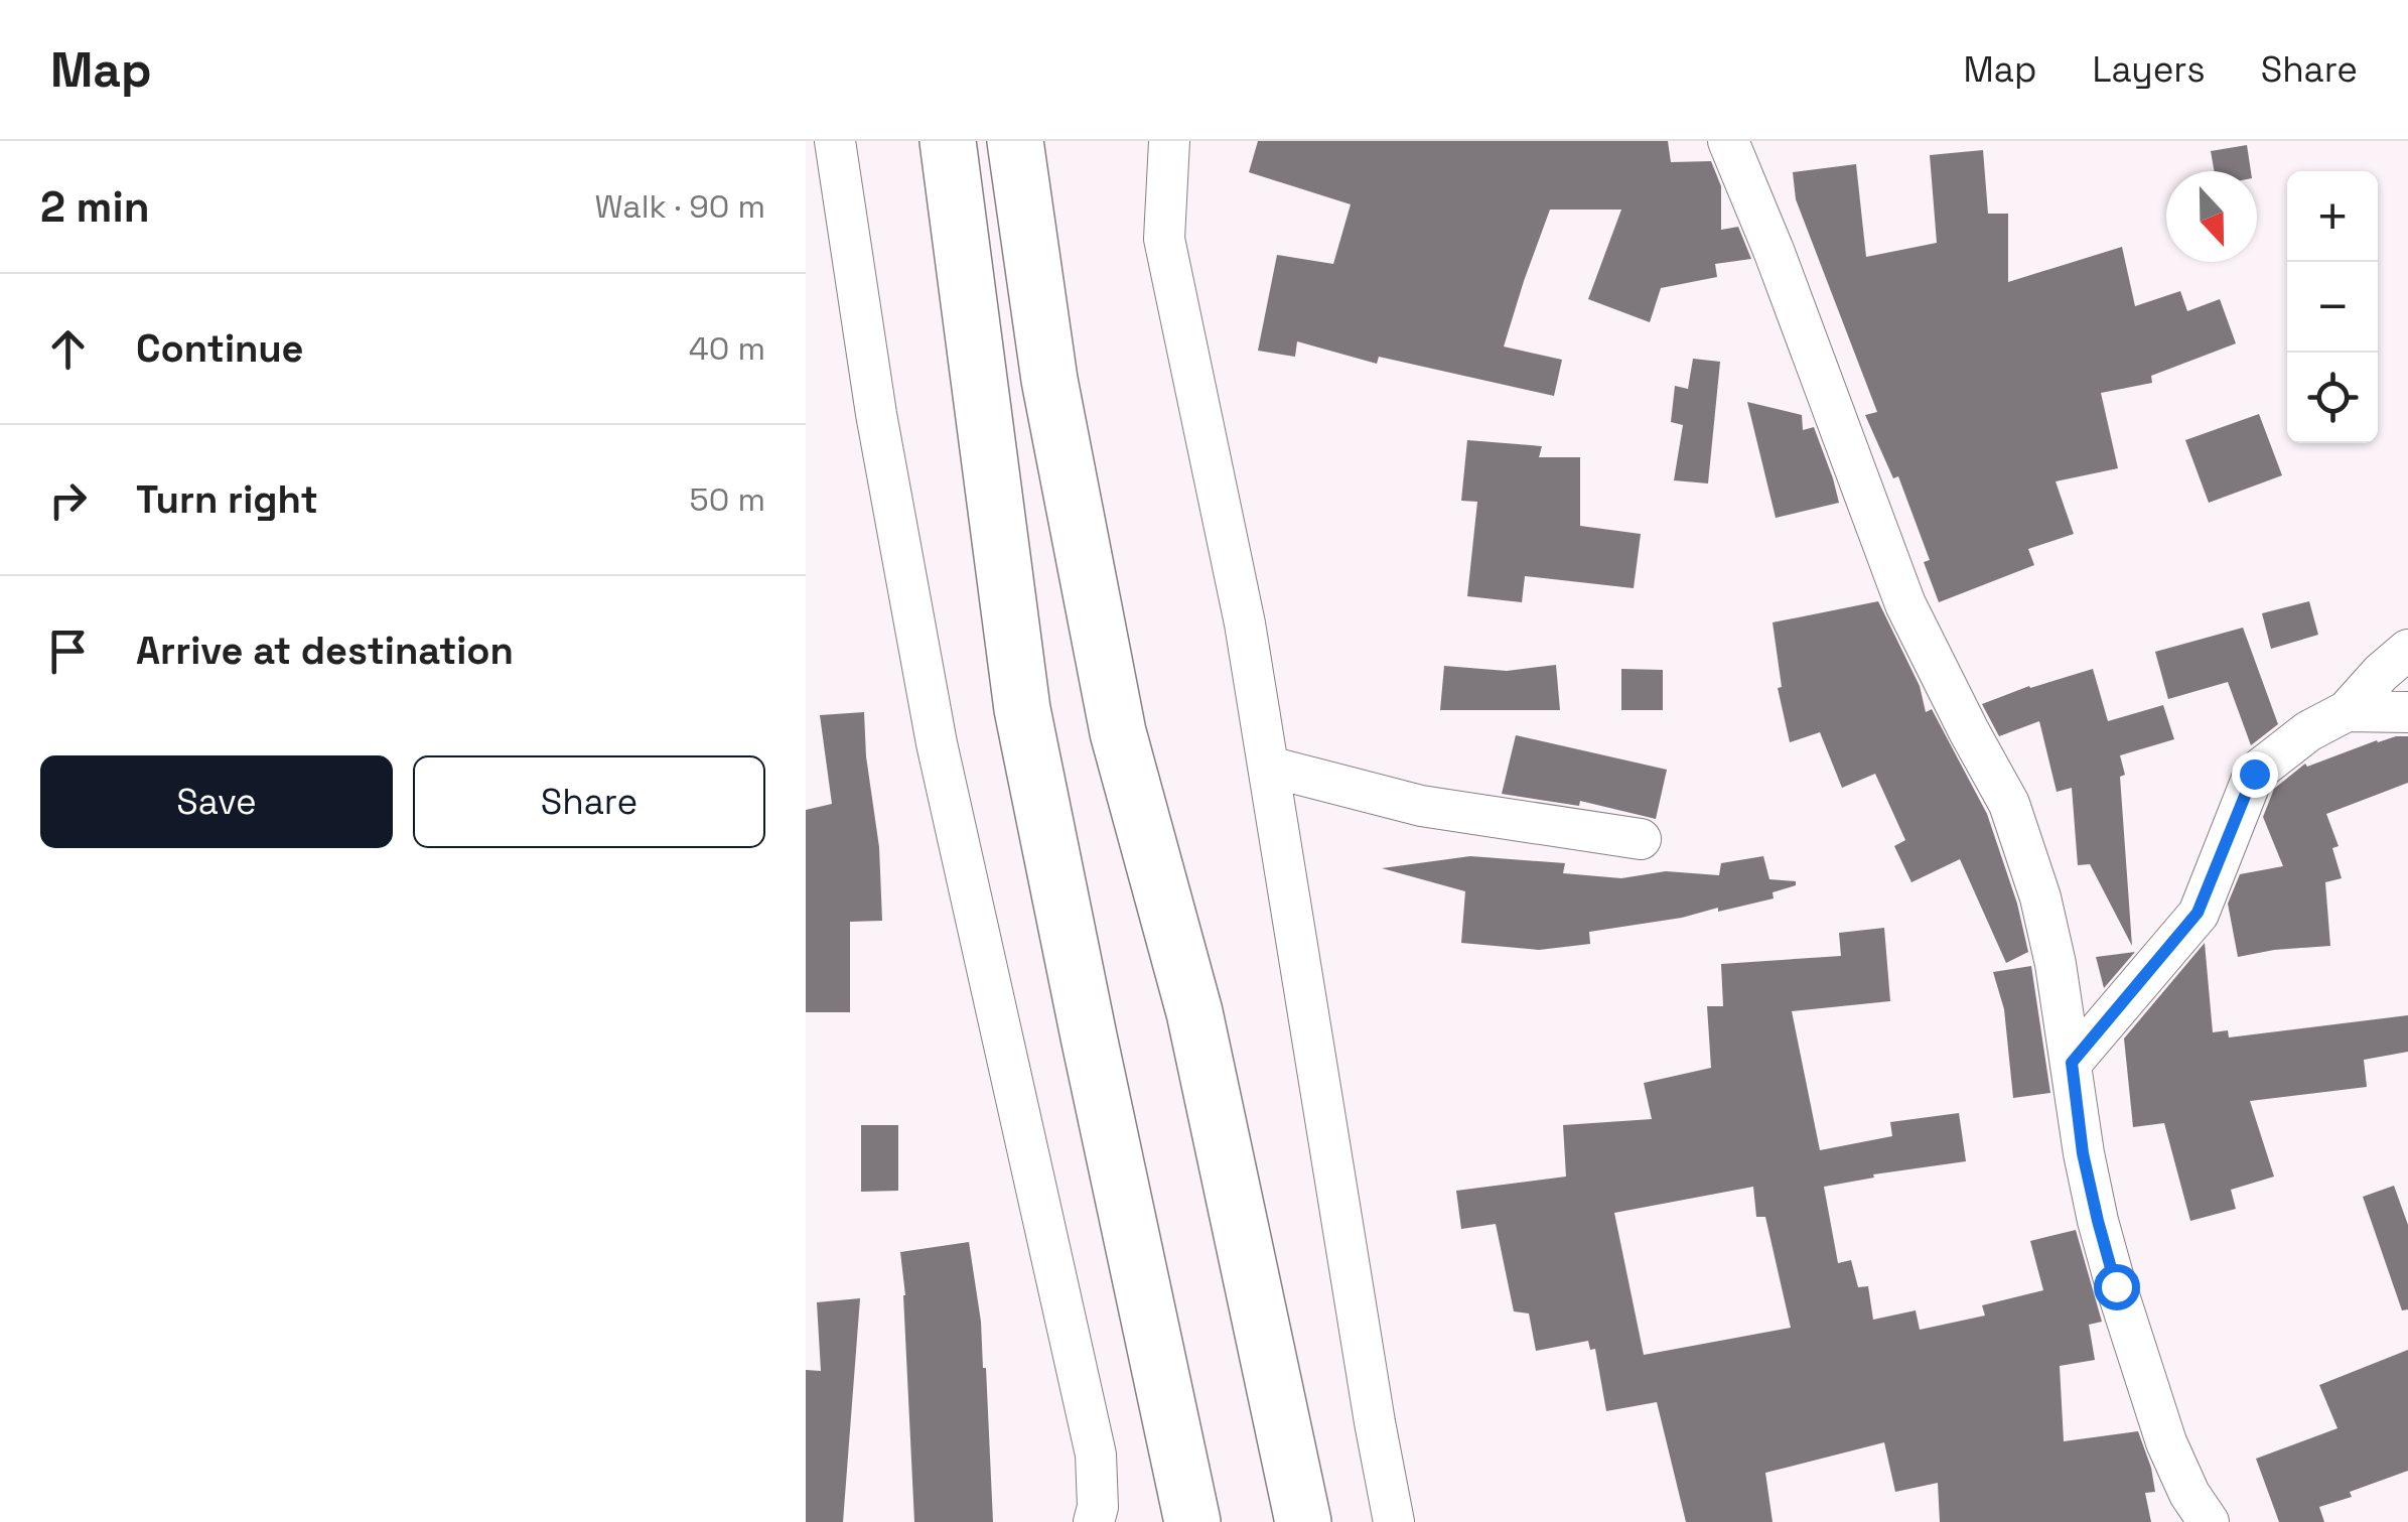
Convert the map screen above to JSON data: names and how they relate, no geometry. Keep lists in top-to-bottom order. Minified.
{"north":"bottom","page":{"header":"Map","nav":["Map","Layers","Share"],"heading":["2 min","Walk · 90 m"],"map_buttons":["+","−"],"list":[["Continue","40 m"],["Turn right","50 m"],"Arrive at destination"],"buttons":["Save","Share"]}}
